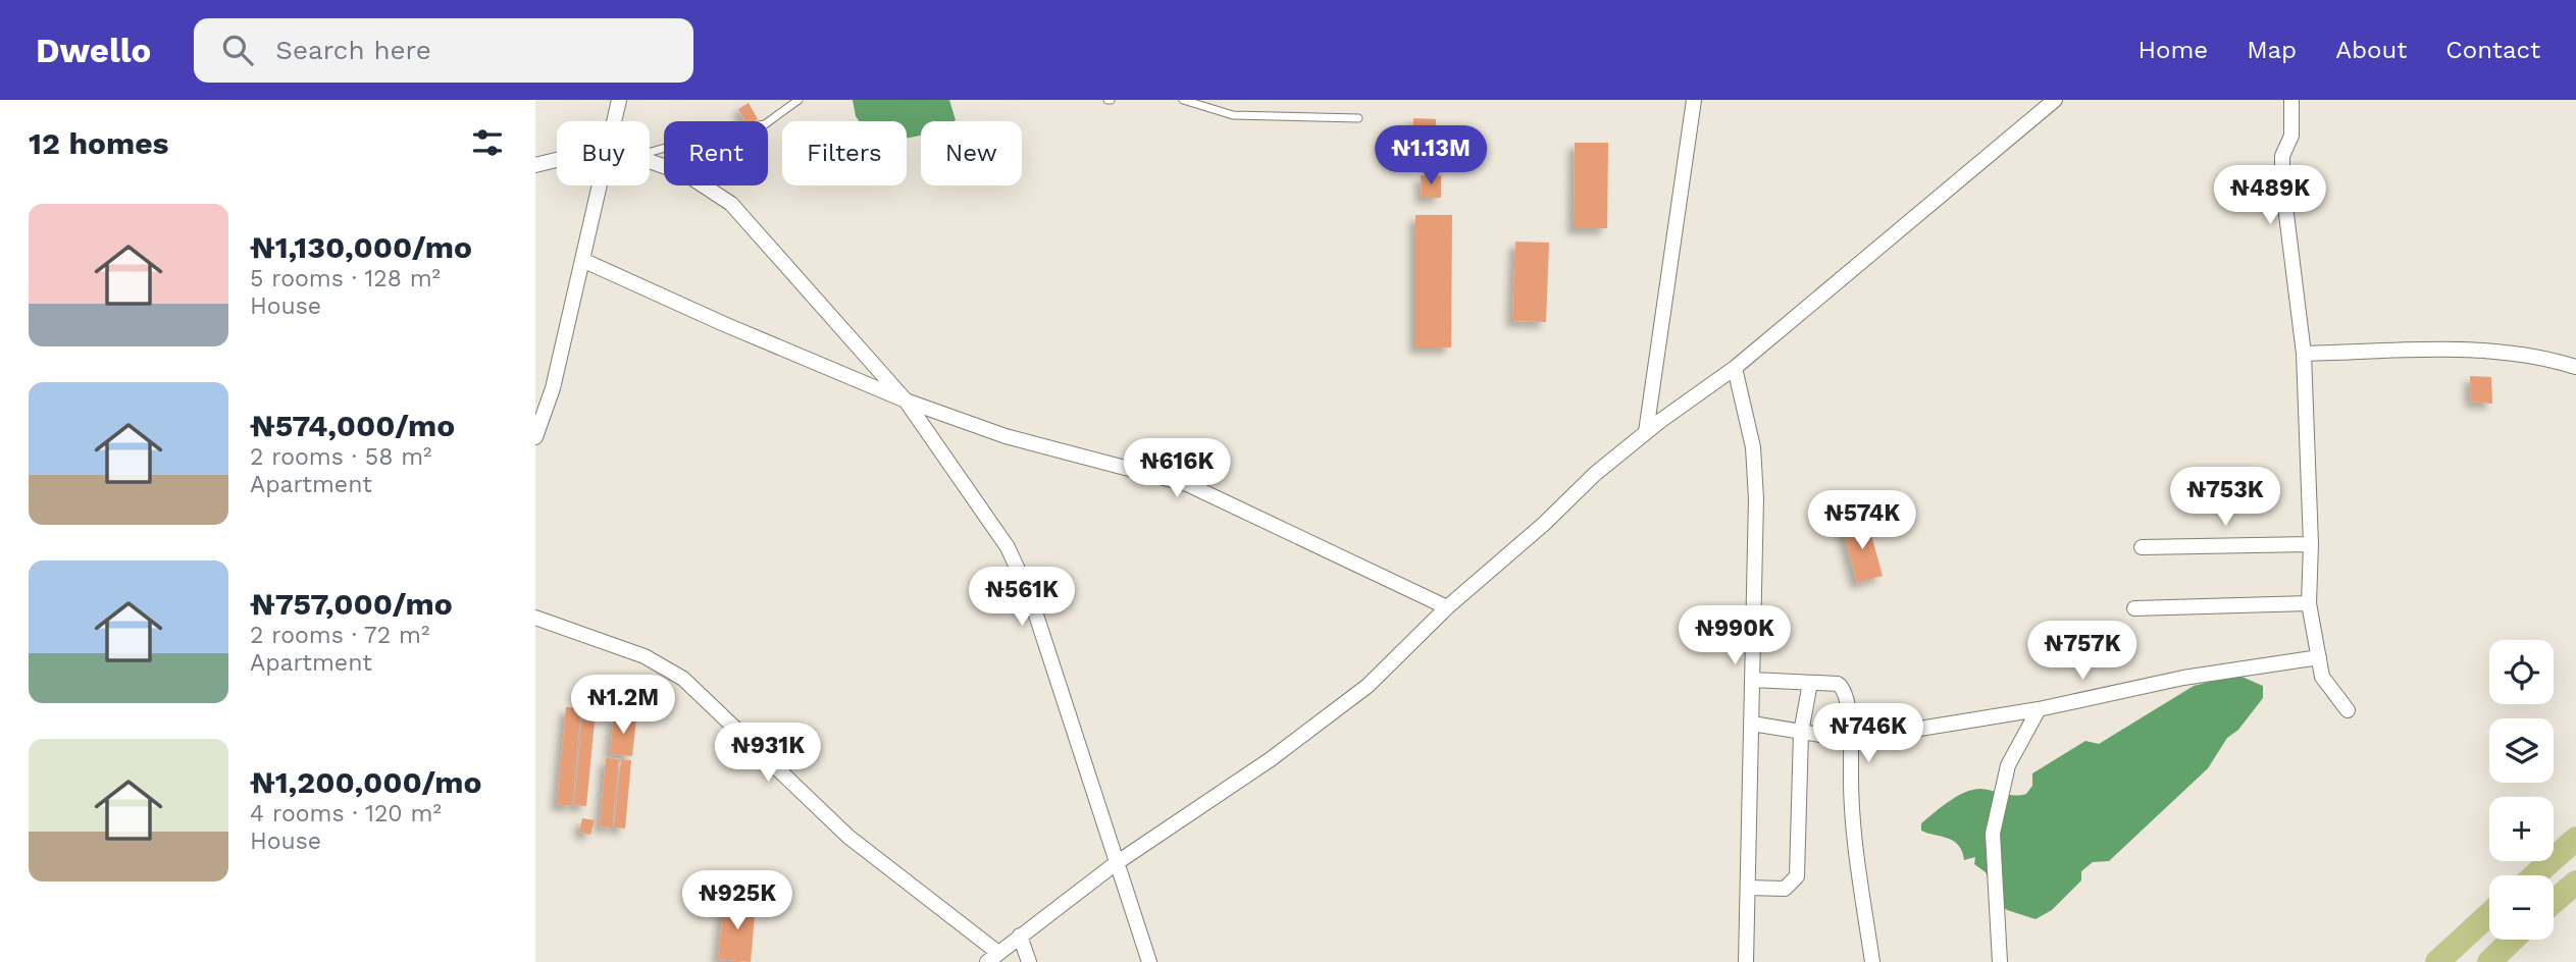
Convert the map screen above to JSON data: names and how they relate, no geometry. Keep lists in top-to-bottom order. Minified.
{"page":{"header":"Dwello","search":"Search here","nav":["Home","Map","About","Contact"],"heading":"12 homes","chip":["Buy","Rent","Filters","New"],"price":["₦1.13M","₦489K","₦616K","₦753K","₦574K","₦561K","₦990K","₦757K","₦1.2M","₦746K","₦931K","₦925K"],"list":[{"name":"₦1,130,000/mo","note":"5 rooms · 128 m² · House"},{"name":"₦574,000/mo","note":"2 rooms · 58 m² · Apartment"},{"name":"₦757,000/mo","note":"2 rooms · 72 m² · Apartment"},{"name":"₦1,200,000/mo","note":"4 rooms · 120 m² · House"}],"map_buttons":["+","−"]}}
